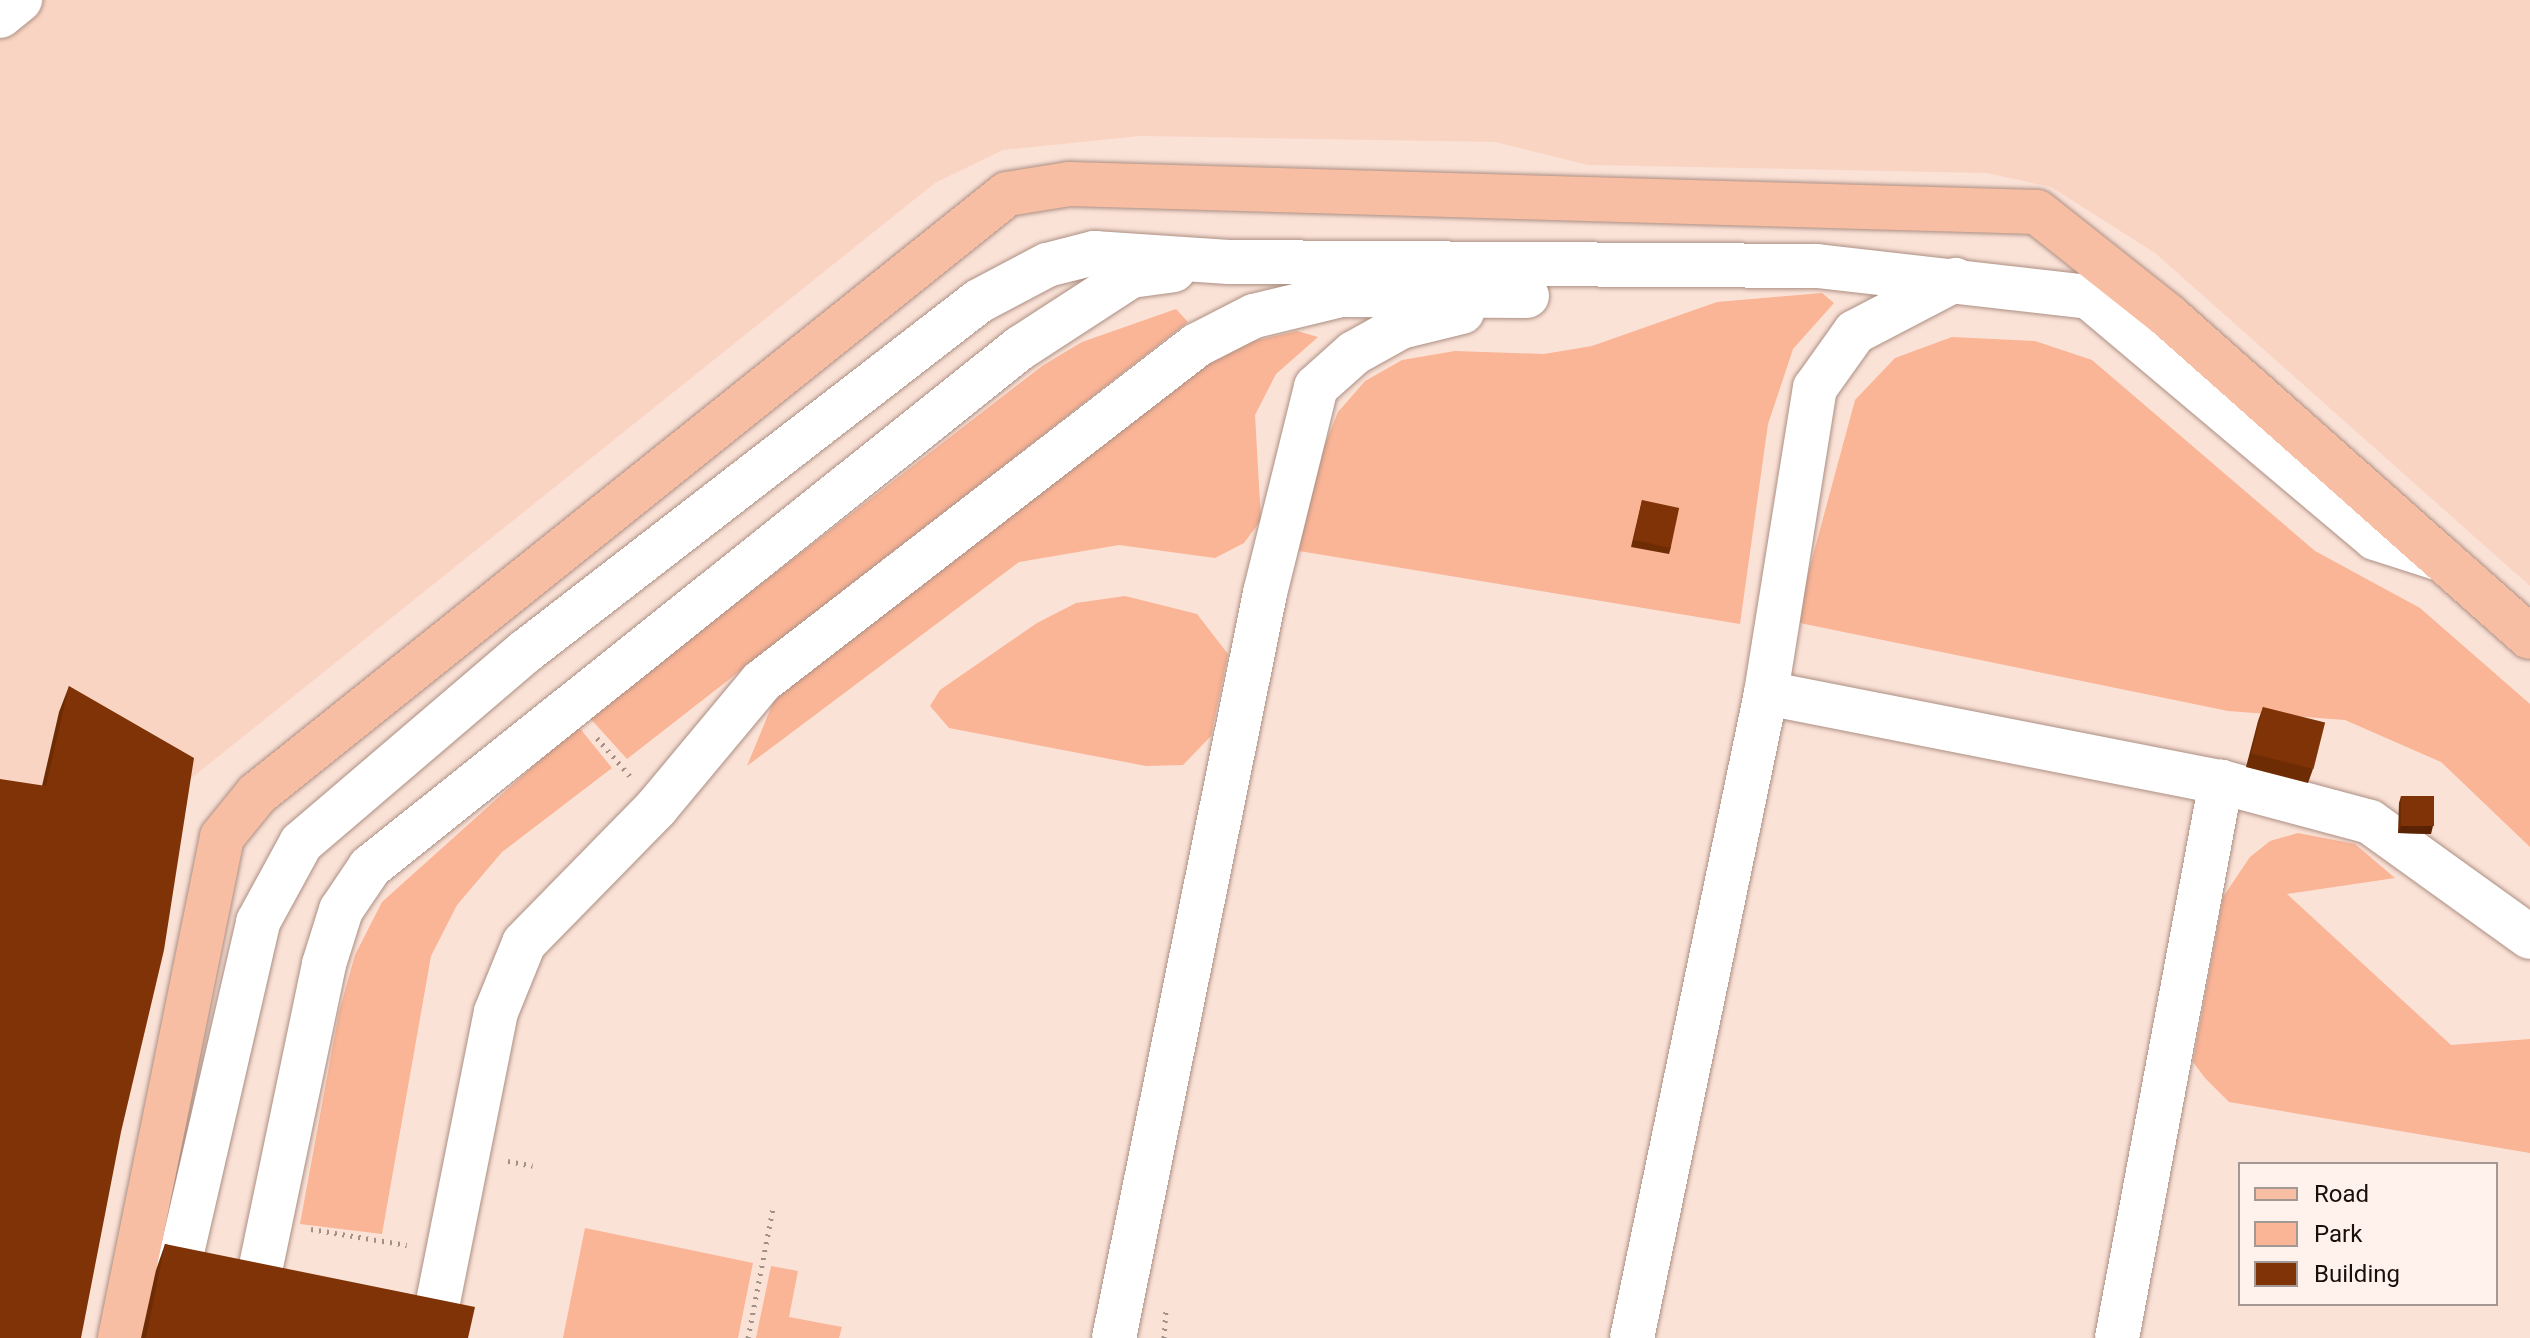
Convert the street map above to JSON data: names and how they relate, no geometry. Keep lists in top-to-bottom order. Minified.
{"legend":["Road","Park","Building"]}
